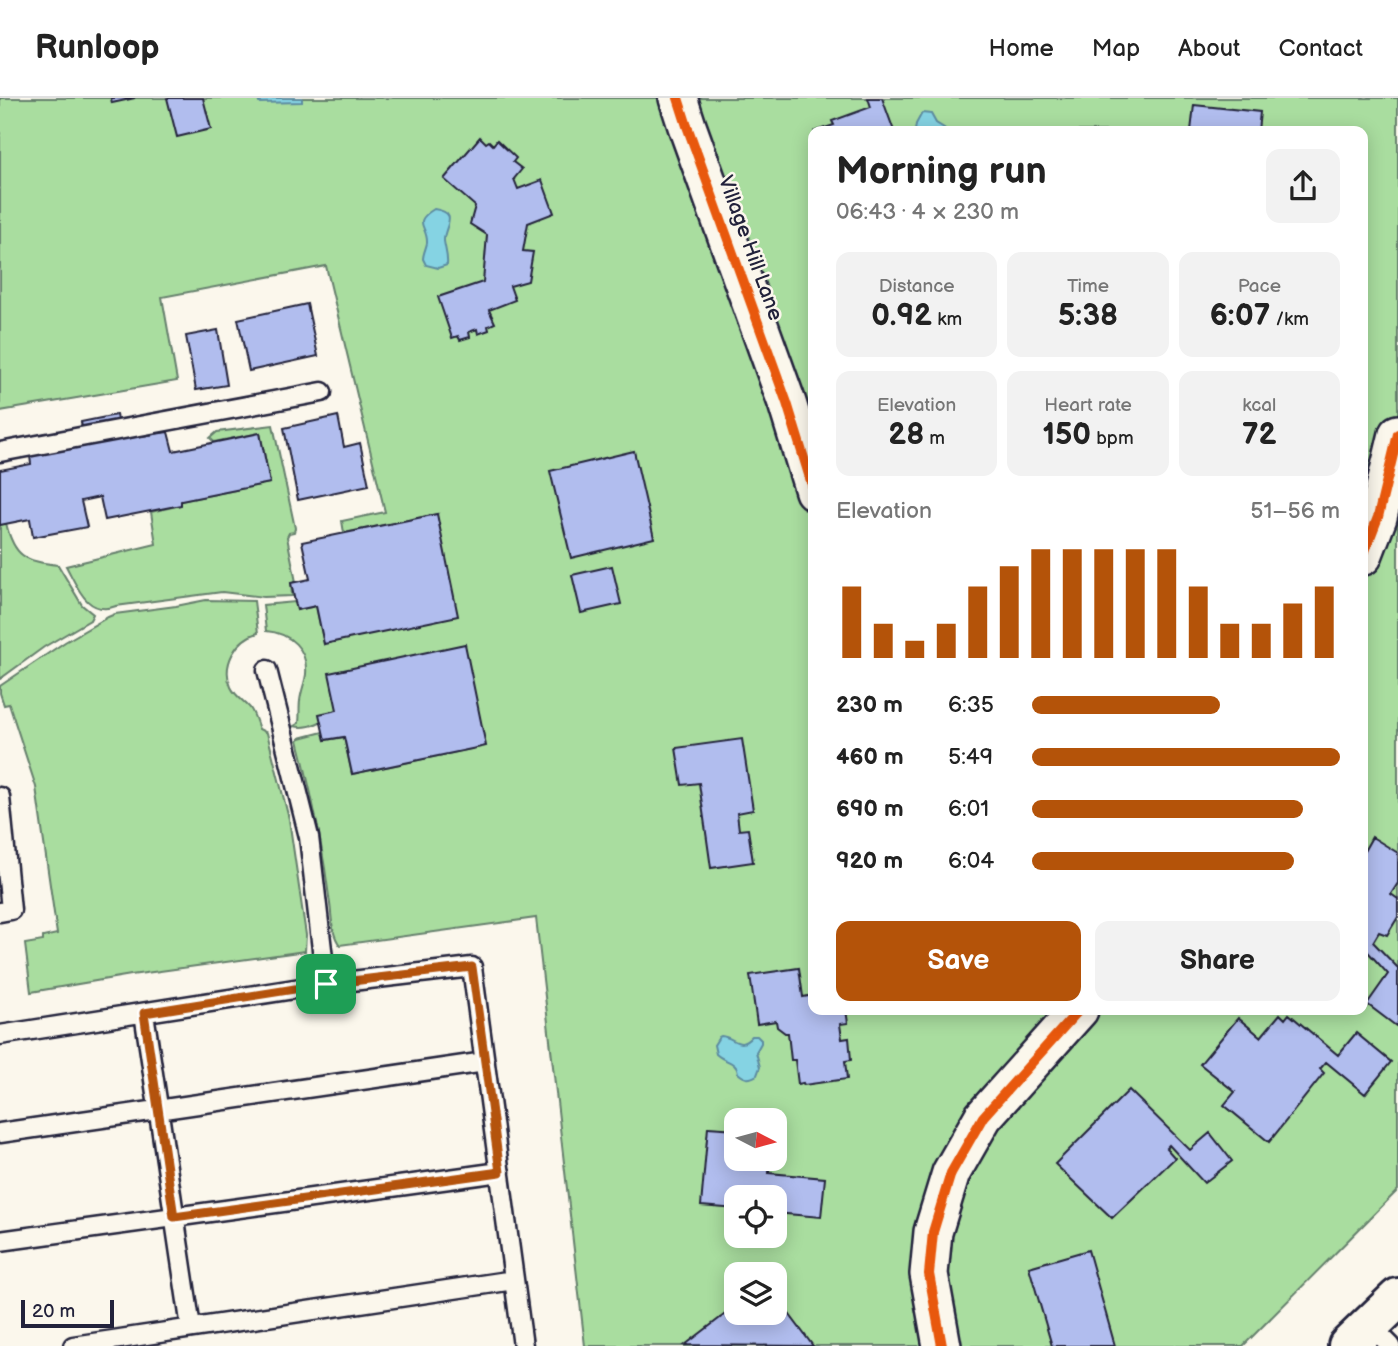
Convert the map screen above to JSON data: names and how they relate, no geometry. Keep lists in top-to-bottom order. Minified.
{"streets":{"street":["Village Hill Lane"]},"scale_bar":"20 m","north":"right","page":{"header":"Runloop","nav":["Home","Map","About","Contact"],"heading":["Morning run","06:43 · 4 × 230 m"],"stats":[["Distance","0.92 km"],["Time","5:38"],["Pace","6:07 /km"],["Elevation","28 m"],["Heart rate","150 bpm"],["kcal","72"]],"chart":["Elevation","51–56 m"],"list":[{"name":"230 m","note":"6:35"},{"name":"460 m","note":"5:49"},{"name":"690 m","note":"6:01"},{"name":"920 m","note":"6:04"}],"buttons":["Save","Share"],"scale":"20 m"}}
